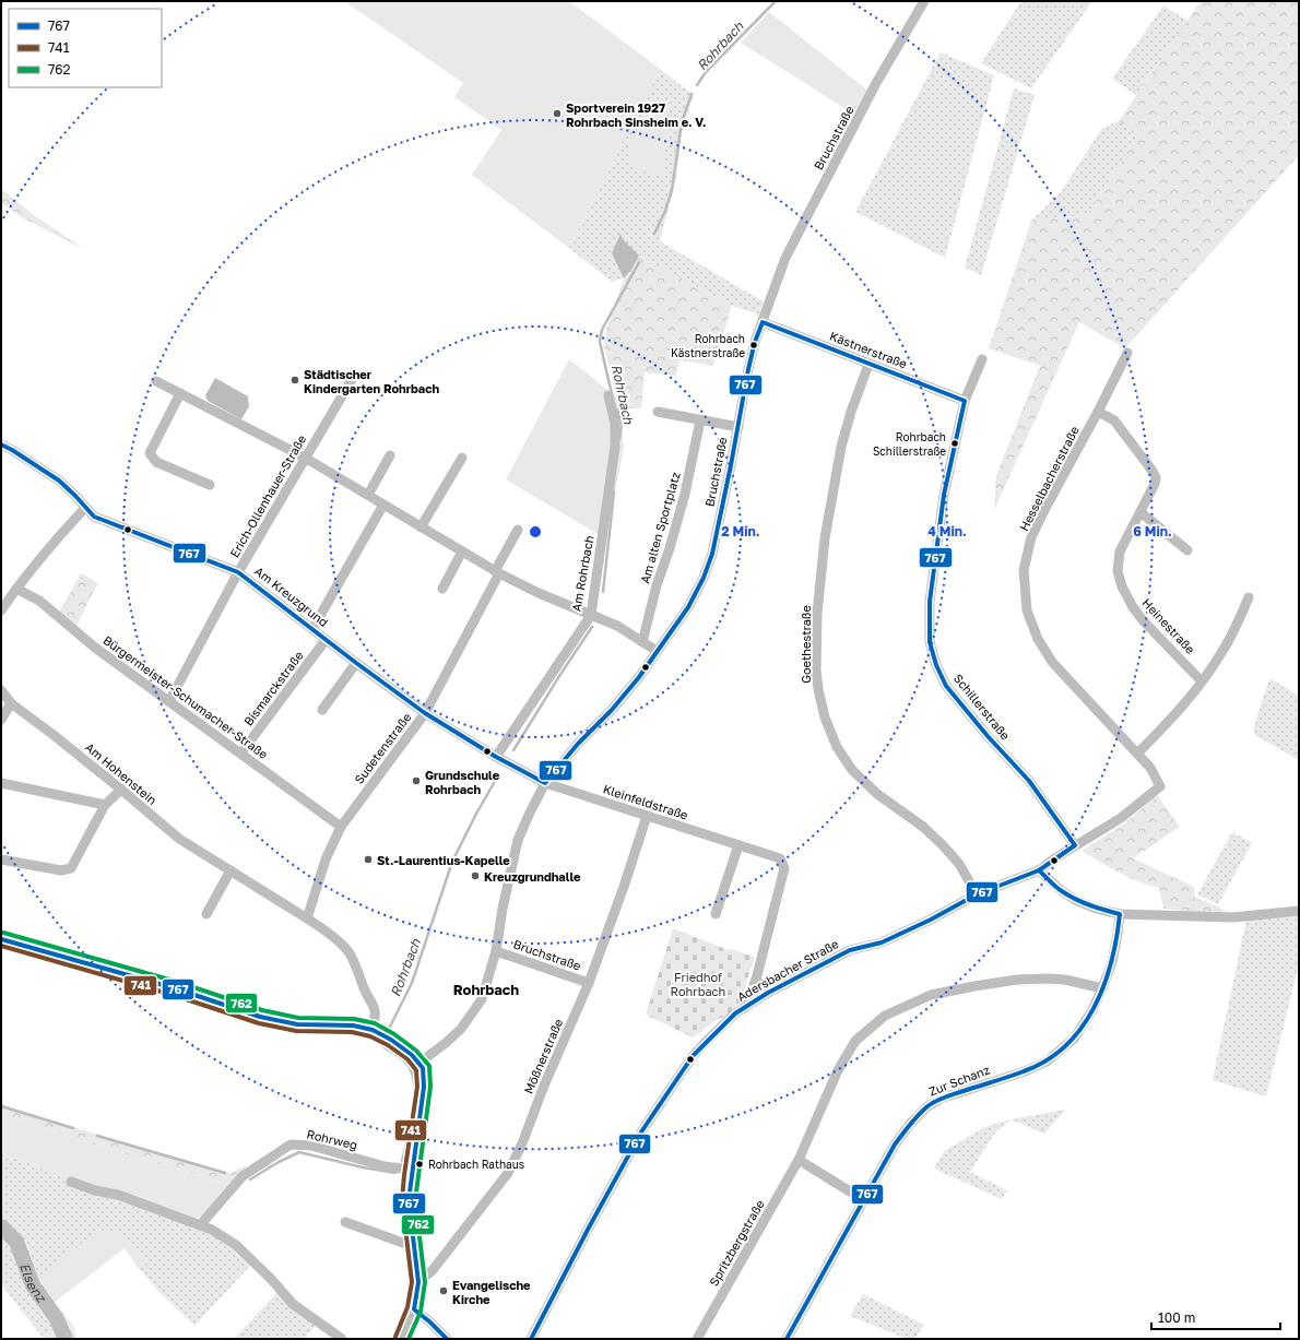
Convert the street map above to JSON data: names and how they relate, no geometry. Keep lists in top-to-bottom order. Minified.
{"streets":{"street":["Bruchstraße","Kästnerstraße","Hesselbacherstraße","Erich-Ollenhauer-Straße","Am alten Sportplatz","Am Rohrbach","Am Kreuzgrund","Heinestraße","Goethestraße","Bismarckstraße","Bürgermeister-Schumacher-Straße","Schillerstraße","Sudetenstraße","Am Hohenstein","Kleinfeldstraße","Adersbacher Straße","Mößnerstraße","Zur Schanz","Rohrweg","Spritzbergstraße"]},"crossings":[["Bruchstraße","Kästnerstraße"],["Bruchstraße","Am Kreuzgrund"],["Bruchstraße","Kleinfeldstraße"],["Bruchstraße","Mößnerstraße"],["Kästnerstraße","Goethestraße"],["Kästnerstraße","Schillerstraße"],["Hesselbacherstraße","Heinestraße"],["Hesselbacherstraße","Adersbacher Straße"],["Erich-Ollenhauer-Straße","Am Kreuzgrund"],["Erich-Ollenhauer-Straße","Bürgermeister-Schumacher-Straße"],["Am Rohrbach","Am Kreuzgrund"],["Am Kreuzgrund","Bismarckstraße"],["Am Kreuzgrund","Sudetenstraße"],["Am Kreuzgrund","Kleinfeldstraße"],["Goethestraße","Adersbacher Straße"],["Bismarckstraße","Bürgermeister-Schumacher-Straße"],["Bürgermeister-Schumacher-Straße","Sudetenstraße"],["Schillerstraße","Adersbacher Straße"],["Sudetenstraße","Am Hohenstein"],["Kleinfeldstraße","Adersbacher Straße"],["Kleinfeldstraße","Mößnerstraße"],["Zur Schanz","Spritzbergstraße"]],"districts":["Rohrbach"],"water":["Rohrbach","Elsenz"],"parks":["Friedhof Rohrbach"],"places":["Sportverein 1927 Rohrbach Sinsheim e. V.","Rohrbach Kästnerstraße","Städtischer Kindergarten Rohrbach","Rohrbach Schillerstraße","Grundschule Rohrbach","St.-Laurentius-Kapelle","Kreuzgrundhalle","Rohrbach Rathaus","Evangelische Kirche"],"lines":["transit line 767","transit line 762","transit line 741"],"legend":["767","741","762"],"scale_bar":"100 m","rings":["2 Min.","4 Min.","6 Min."]}
